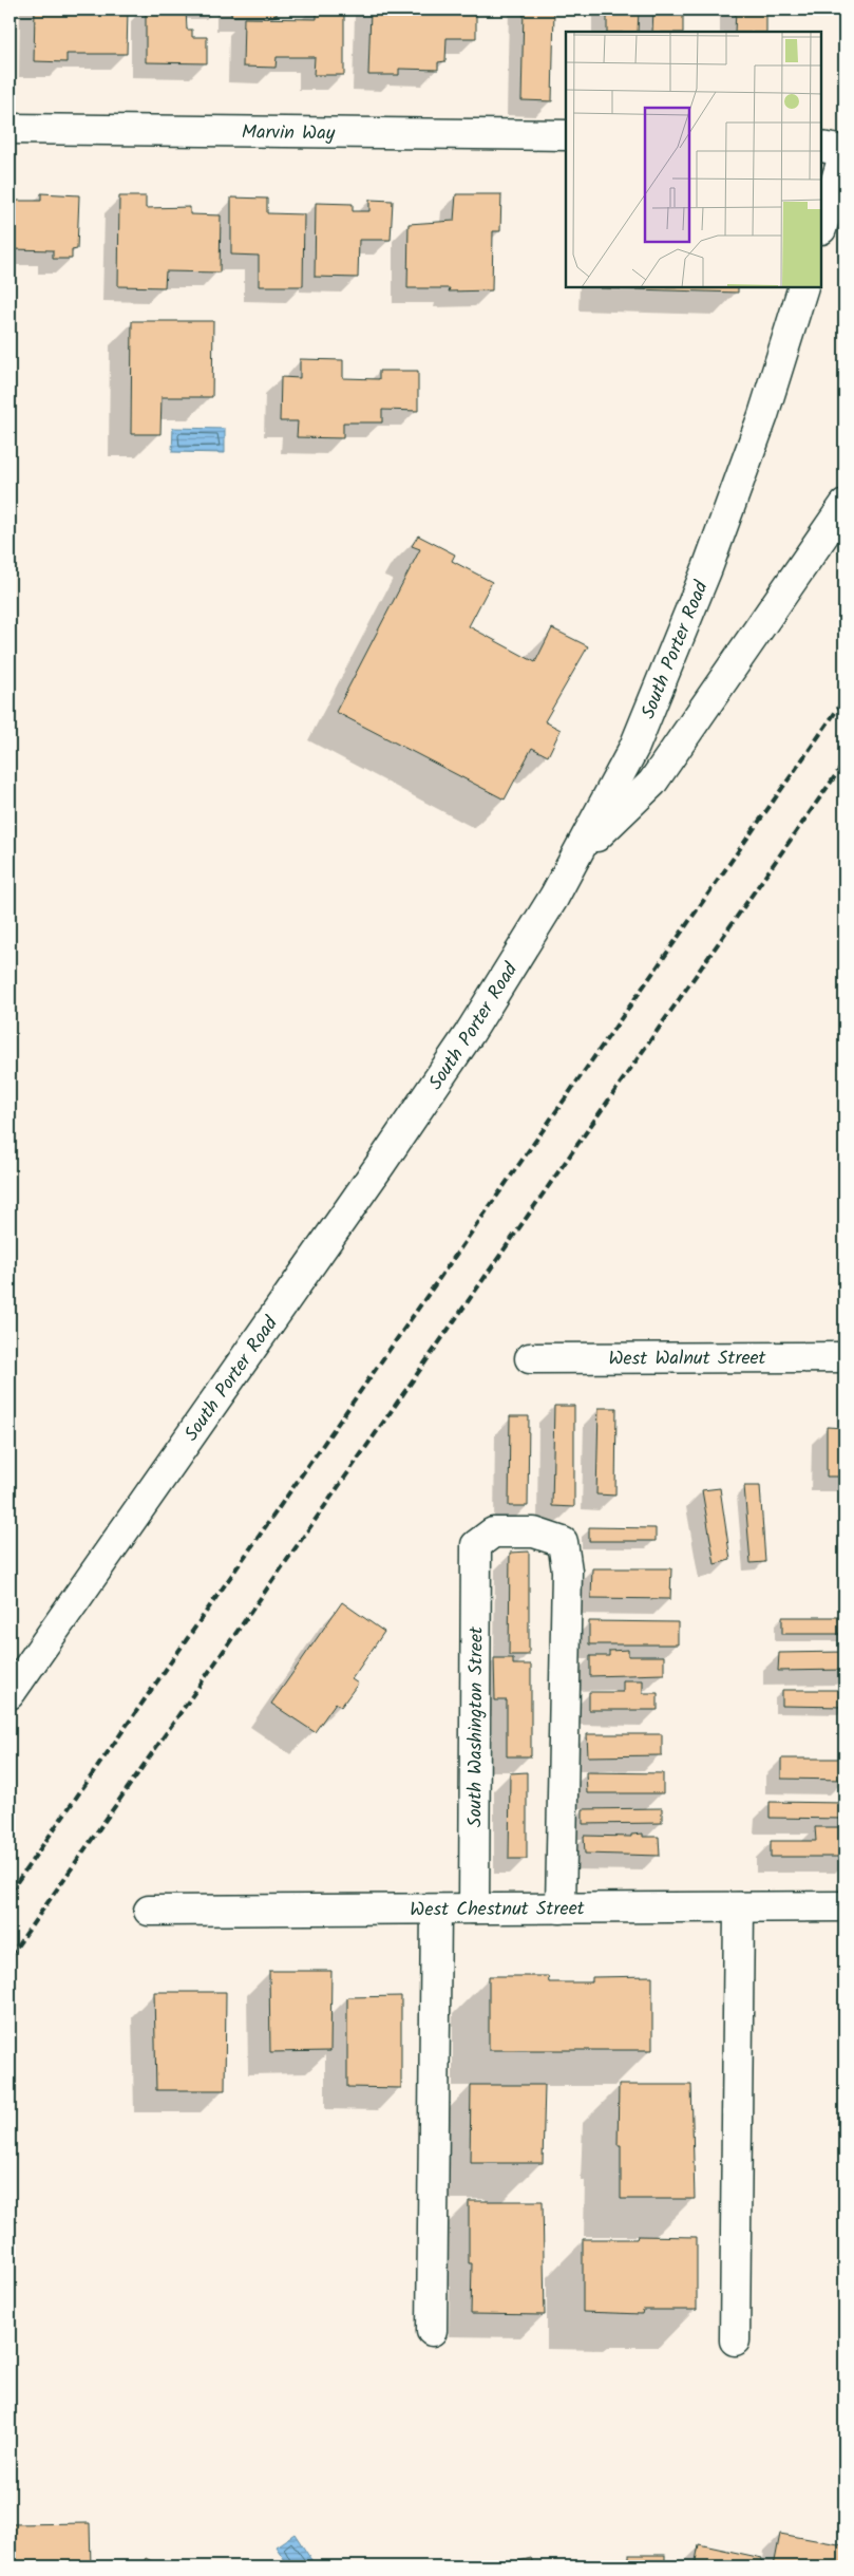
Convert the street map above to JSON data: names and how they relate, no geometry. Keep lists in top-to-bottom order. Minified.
{"streets":{"street":["Marvin Way","South Porter Road","West Walnut Street","South Washington Street","West Chestnut Street"]},"crossings":[["South Washington Street","West Chestnut Street"]]}
